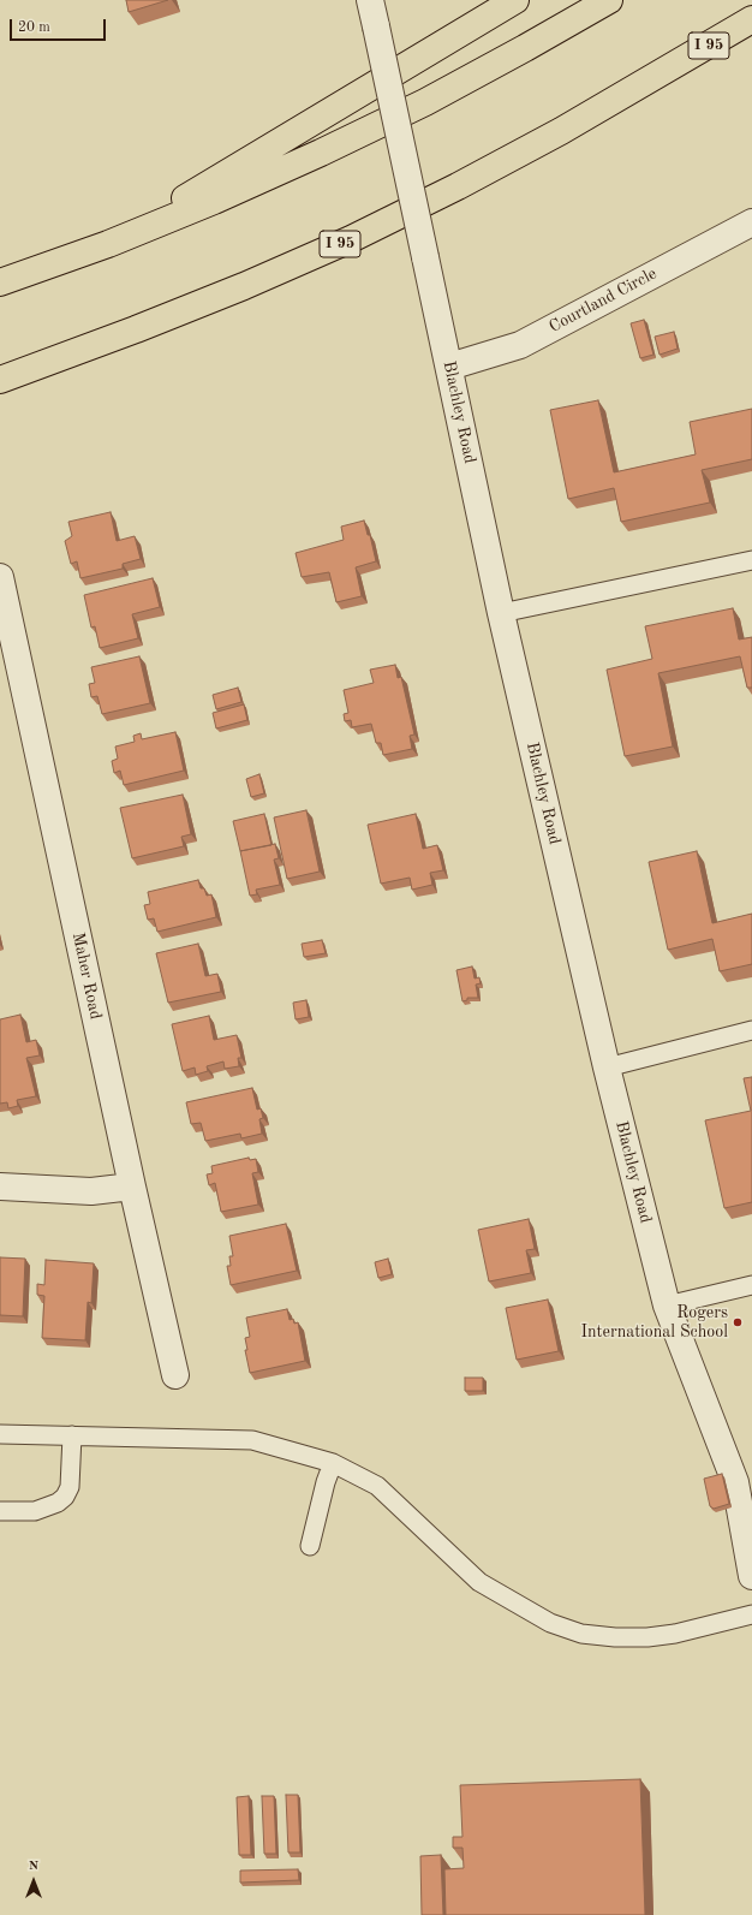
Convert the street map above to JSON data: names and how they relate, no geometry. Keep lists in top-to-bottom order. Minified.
{"streets":{"highway":["I 95"],"street":["Courtland Circle","Blachley Road","Maher Road"]},"crossings":[["Courtland Circle","Blachley Road"]],"places":["Rogers International School"],"scale_bar":"20 m","north":"top"}
